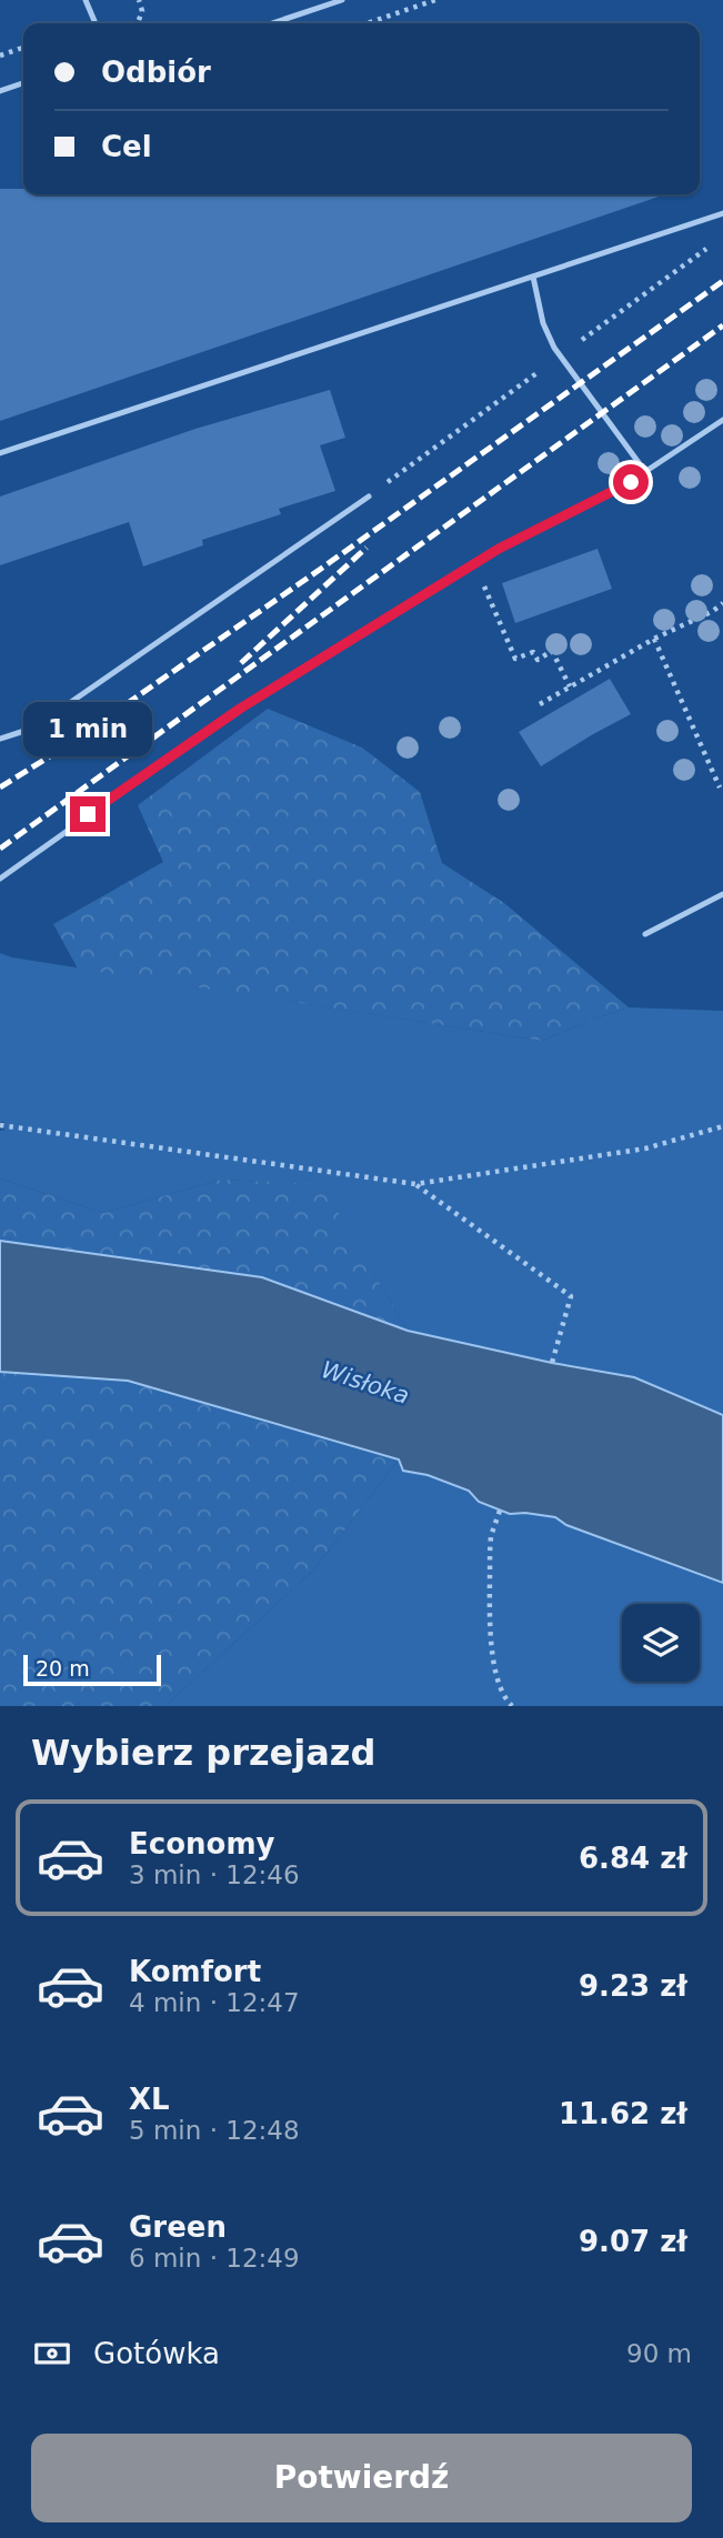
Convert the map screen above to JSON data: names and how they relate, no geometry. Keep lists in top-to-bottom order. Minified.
{"water":["Wisłoka"],"scale_bar":"20 m","page":{"banner":["Odbiór","Cel"],"bubble":"1 min","scale":"20 m","heading":"Wybierz przejazd","list":[{"name":"Economy","note":"3 min · 12:46","value":"6.84 zł"},{"name":"Komfort","note":"4 min · 12:47","value":"9.23 zł"},{"name":"XL","note":"5 min · 12:48","value":"11.62 zł"},{"name":"Green","note":"6 min · 12:49","value":"9.07 zł"}],"pay":["Gotówka","90 m"],"buttons":"Potwierdź"}}
